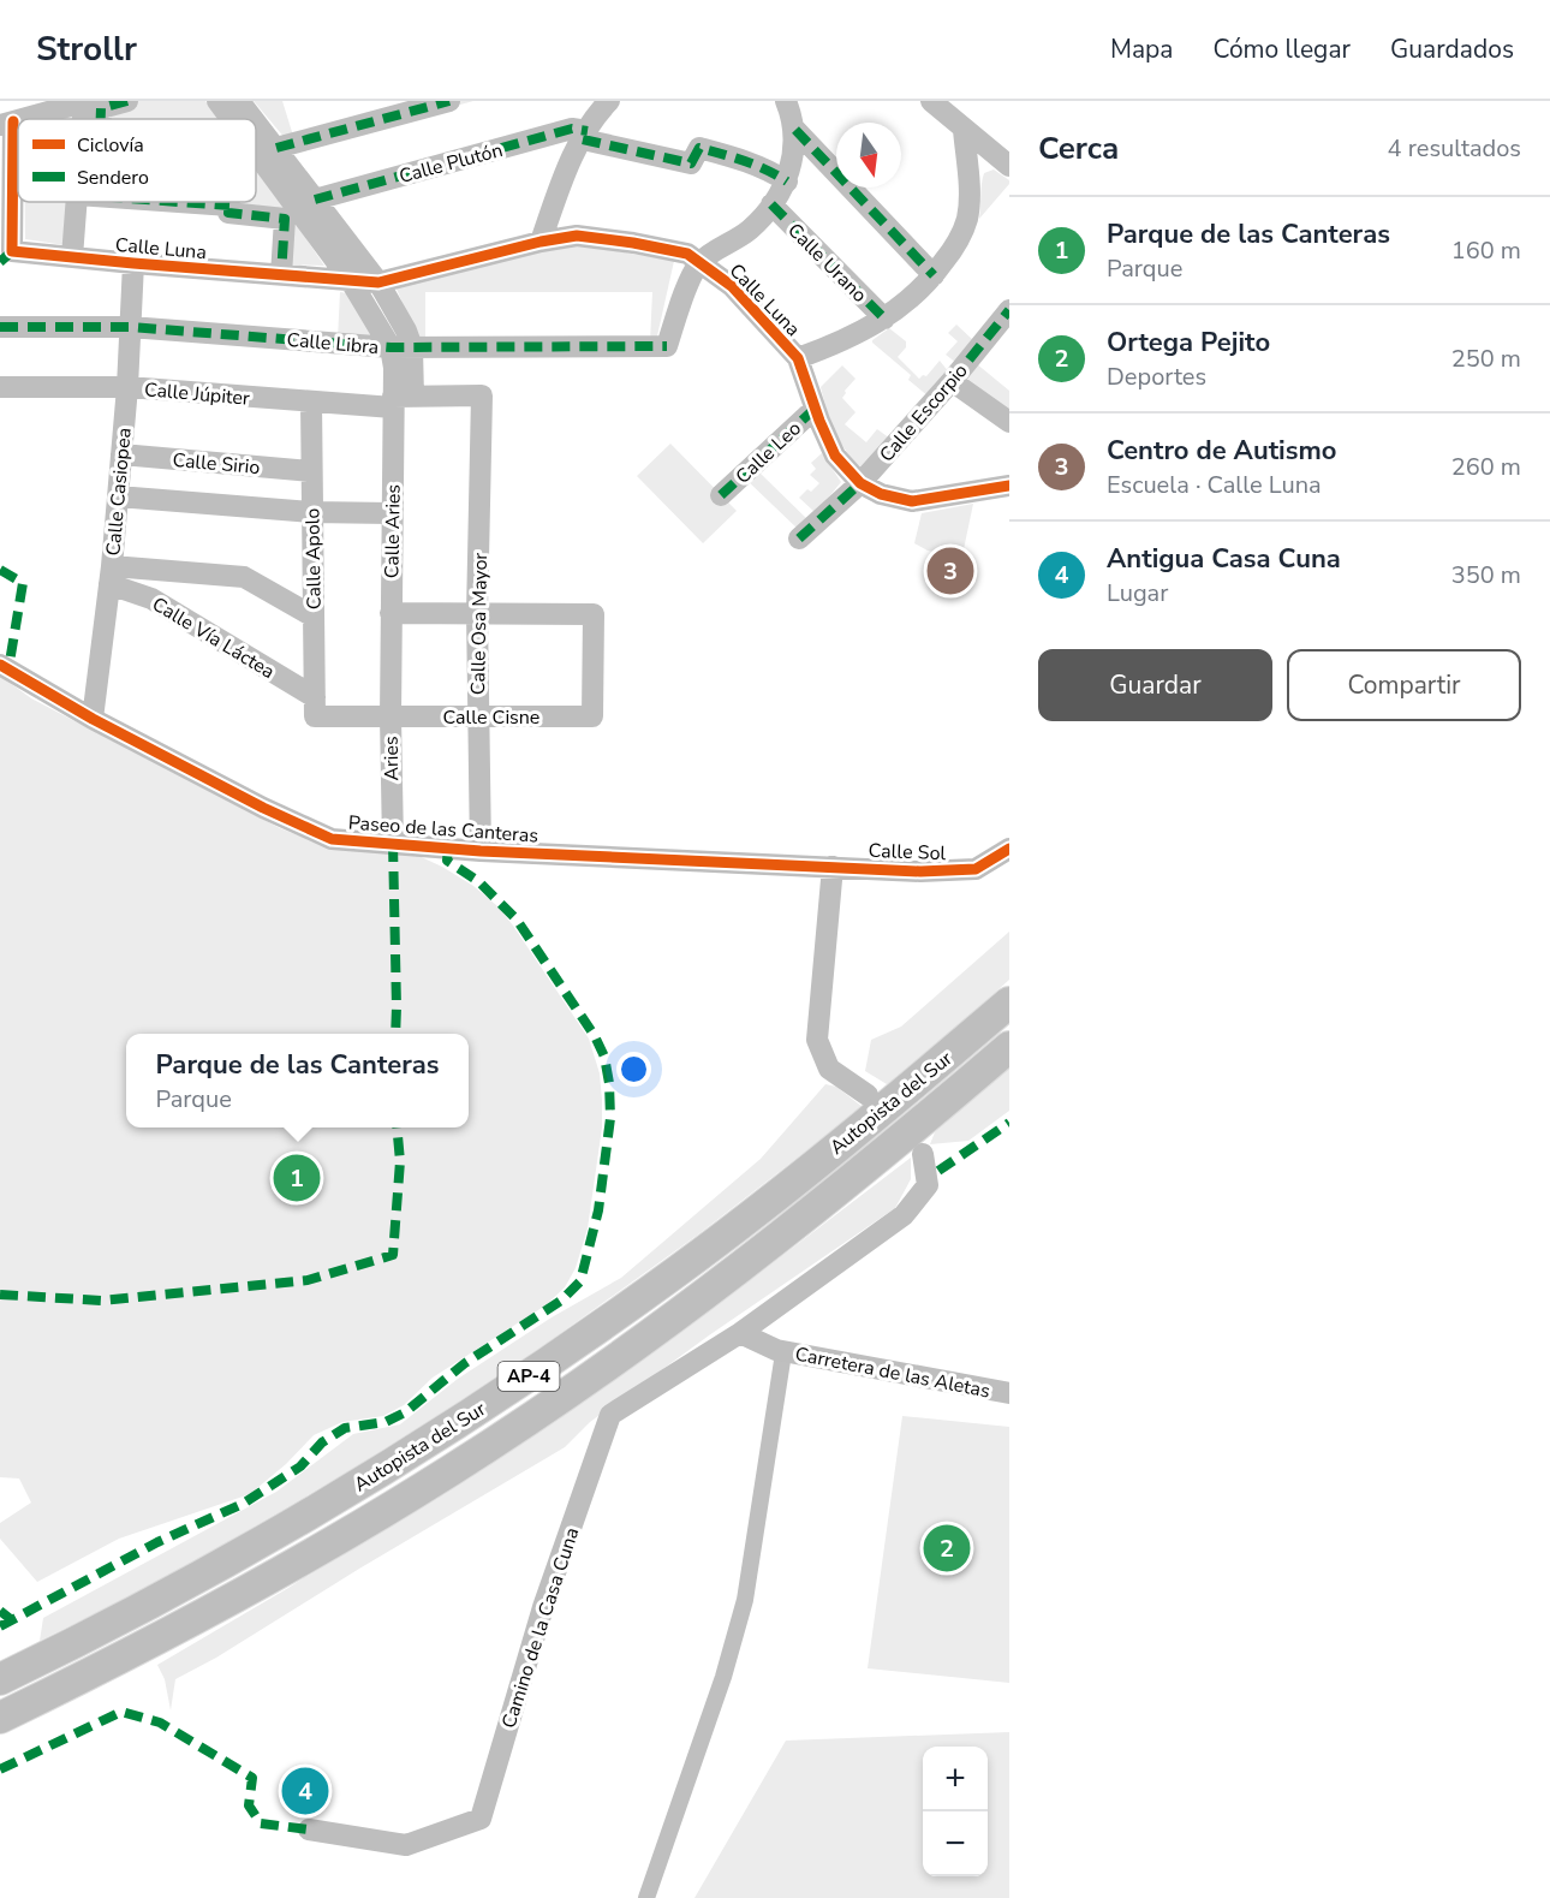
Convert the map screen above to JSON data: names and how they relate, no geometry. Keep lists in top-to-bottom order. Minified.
{"streets":{"highway":["Autopista del Sur","AP-4"],"street":["Calle Plutón","Calle Luna","Calle Urano","Calle Libra","Calle Júpiter","Calle Escorpio","Calle Leo","Calle Sirio","Calle Casiopea","Calle Aries","Calle Apolo","Calle Osa Mayor","Calle Vía Láctea","Calle Cisne","Aries","Paseo de las Canteras","Calle Sol","Carretera de las Aletas","Camino de la Casa Cuna"]},"crossings":[["Calle Plutón","Calle Aries"],["Calle Luna","Calle Libra"],["Calle Luna","Calle Escorpio"],["Calle Luna","Calle Leo"],["Calle Luna","Calle Casiopea"],["Calle Luna","Calle Aries"],["Calle Libra","Calle Casiopea"],["Calle Libra","Calle Aries"],["Calle Júpiter","Calle Casiopea"],["Calle Júpiter","Calle Aries"],["Calle Júpiter","Calle Apolo"],["Calle Júpiter","Calle Osa Mayor"],["Calle Sirio","Calle Casiopea"],["Calle Sirio","Calle Apolo"],["Calle Casiopea","Calle Vía Láctea"],["Calle Casiopea","Paseo de las Canteras"],["Calle Aries","Calle Cisne"],["Calle Aries","Aries"],["Calle Apolo","Calle Vía Láctea"],["Calle Apolo","Calle Cisne"],["Calle Osa Mayor","Calle Cisne"],["Calle Osa Mayor","Paseo de las Canteras"],["Calle Vía Láctea","Calle Cisne"],["Calle Cisne","Aries"],["Aries","Paseo de las Canteras"],["Paseo de las Canteras","Calle Sol"],["Carretera de las Aletas","Camino de la Casa Cuna"]],"legend":["Ciclovía","Sendero"],"north":"bottom","page":{"header":"Strollr","nav":["Mapa","Cómo llegar","Guardados"],"heading":["Cerca","4 resultados"],"list":[{"mark":"1","name":"Parque de las Canteras","note":"Parque","value":"160 m"},{"mark":"2","name":"Ortega Pejito","note":"Deportes","value":"250 m"},{"mark":"3","name":"Centro de Autismo","note":"Escuela · Calle Luna","value":"260 m"},{"mark":"4","name":"Antigua Casa Cuna","note":"Lugar","value":"350 m"}],"pins":["3","1","2","4"],"buttons":["Guardar","Compartir"],"popup":["Parque de las Canteras","Parque"],"map_buttons":["+","−"]}}
